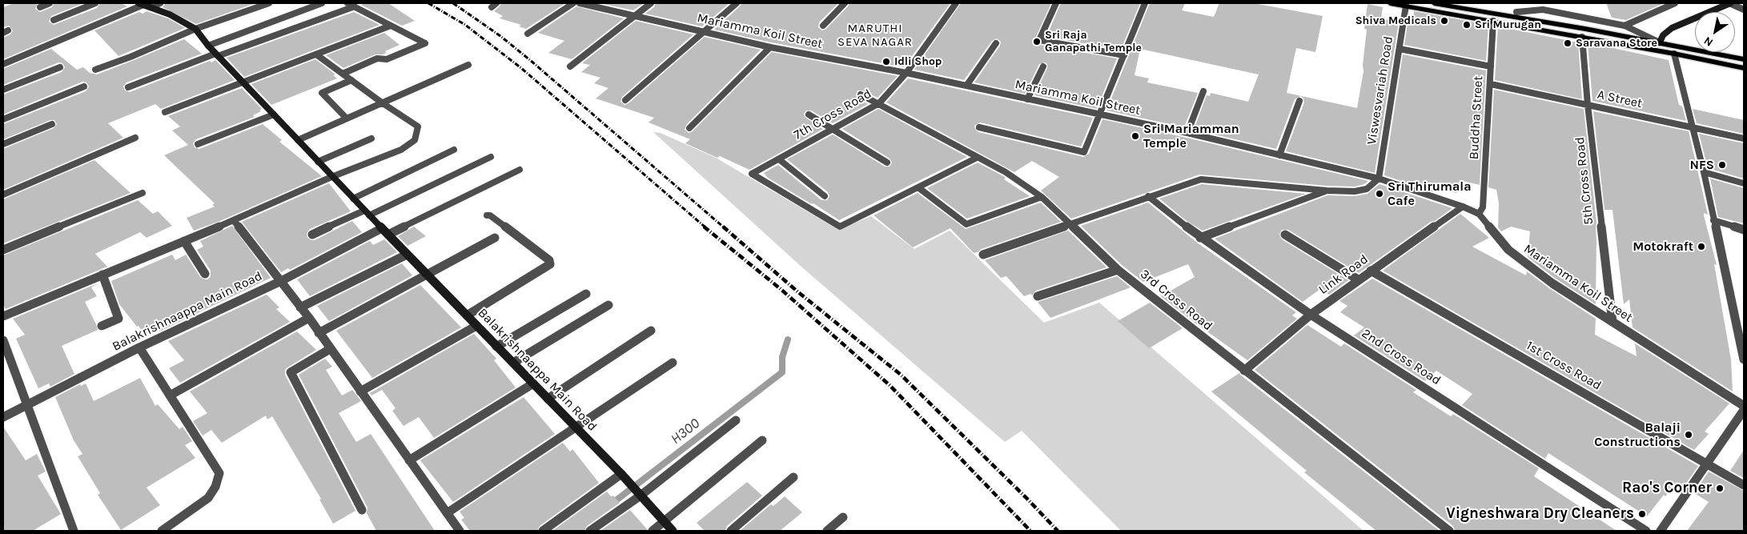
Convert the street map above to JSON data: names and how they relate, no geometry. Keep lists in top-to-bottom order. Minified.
{"streets":{"street":["Mariamma Koil Street","Viswesvariah Road","A Street","7th Cross Road","Buddha Street","5th Cross Road","Link Road","3rd Cross Road","Balakrishnaappa Main Road","2nd Cross Road","1st Cross Road"]},"crossings":[["Mariamma Koil Street","Viswesvariah Road"],["Mariamma Koil Street","7th Cross Road"],["Mariamma Koil Street","Buddha Street"],["Mariamma Koil Street","5th Cross Road"],["Mariamma Koil Street","Link Road"],["A Street","Buddha Street"],["A Street","5th Cross Road"],["7th Cross Road","3rd Cross Road"],["Link Road","3rd Cross Road"],["Link Road","2nd Cross Road"],["Link Road","1st Cross Road"]],"districts":["MARUTHI SEVA NAGAR"],"water":["H300"],"places":["Shiva Medicals","Sri Murugan","Sri Raja Ganapathi Temple","Saravana Store","Idli Shop","Sri Mariamman Temple","NFS","Sri Thirumala Cafe","Motokraft","Balaji Constructions","Rao's Corner","Vigneshwara Dry Cleaners"],"north":"bottom left"}
